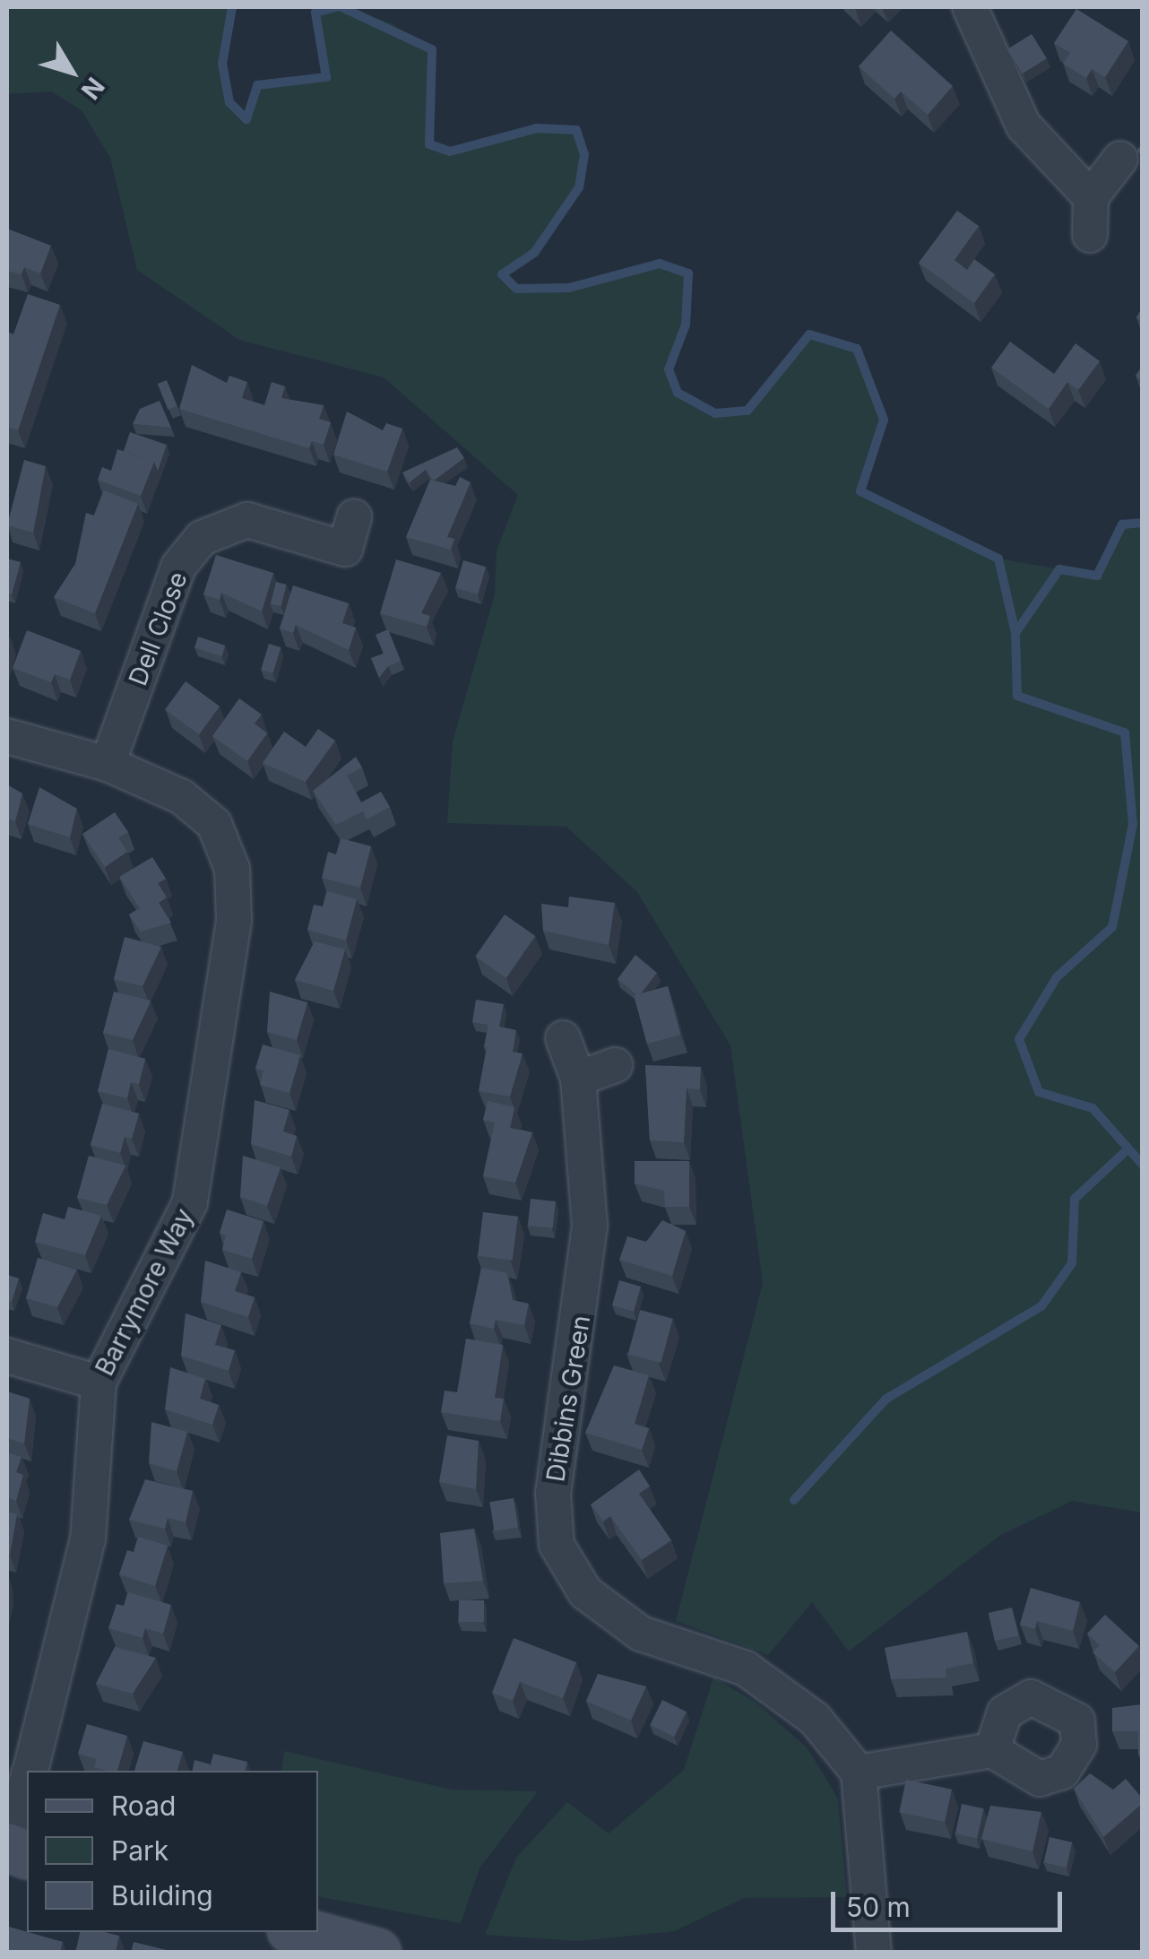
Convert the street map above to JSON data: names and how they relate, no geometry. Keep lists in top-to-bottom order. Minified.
{"streets":{"street":["Dell Close","Barrymore Way","Dibbins Green"]},"crossings":[["Dell Close","Barrymore Way"]],"legend":["Road","Park","Building"],"scale_bar":"50 m","north":"bottom right"}
